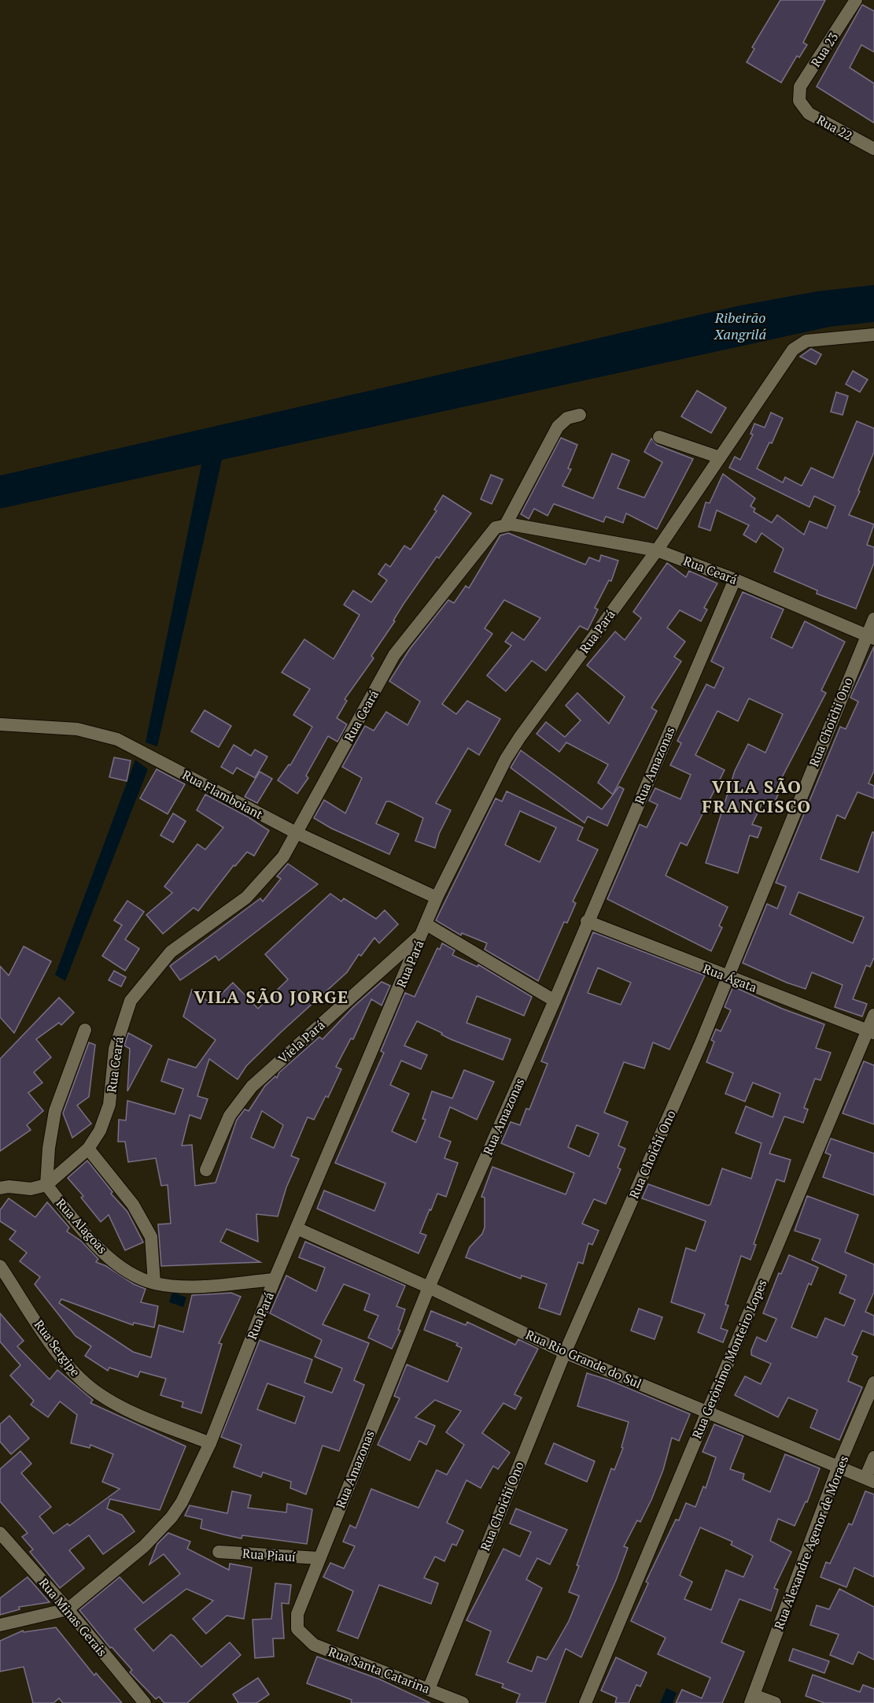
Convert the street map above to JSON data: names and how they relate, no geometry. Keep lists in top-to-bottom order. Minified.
{"streets":{"street":["Rua 23","Rua 22","Rua Ceará","Rua Pará","Rua Choichi Ono","Rua Amazonas","Rua Flamboiant","Rua Ágata","Viela Pará","Rua Alagoas","Rua Sergipe","Rua Rio Grande do Sul","Rua Gerônimo Monteiro Lopes","Rua Alexandre Agenor de Moraes","Rua Piauí","Rua Minas Gerais","Rua Santa Catarina"]},"crossings":[["Rua 23","Rua 22"],["Rua Ceará","Rua Pará"],["Rua Ceará","Rua Choichi Ono"],["Rua Ceará","Rua Amazonas"],["Rua Ceará","Rua Flamboiant"],["Rua Ceará","Rua Alagoas"],["Rua Pará","Rua Flamboiant"],["Rua Pará","Viela Pará"],["Rua Pará","Rua Alagoas"],["Rua Pará","Rua Sergipe"],["Rua Pará","Rua Rio Grande do Sul"],["Rua Pará","Rua Minas Gerais"],["Rua Choichi Ono","Rua Ágata"],["Rua Choichi Ono","Rua Rio Grande do Sul"],["Rua Choichi Ono","Rua Santa Catarina"],["Rua Amazonas","Rua Ágata"],["Rua Amazonas","Rua Rio Grande do Sul"],["Rua Amazonas","Rua Piauí"],["Rua Amazonas","Rua Santa Catarina"],["Rua Ágata","Rua Gerônimo Monteiro Lopes"],["Rua Rio Grande do Sul","Rua Gerônimo Monteiro Lopes"],["Rua Rio Grande do Sul","Rua Alexandre Agenor de Moraes"]],"districts":["VILA SÃO FRANCISCO","VILA SÃO JORGE"],"water":["Ribeirão Xangrilá"]}
